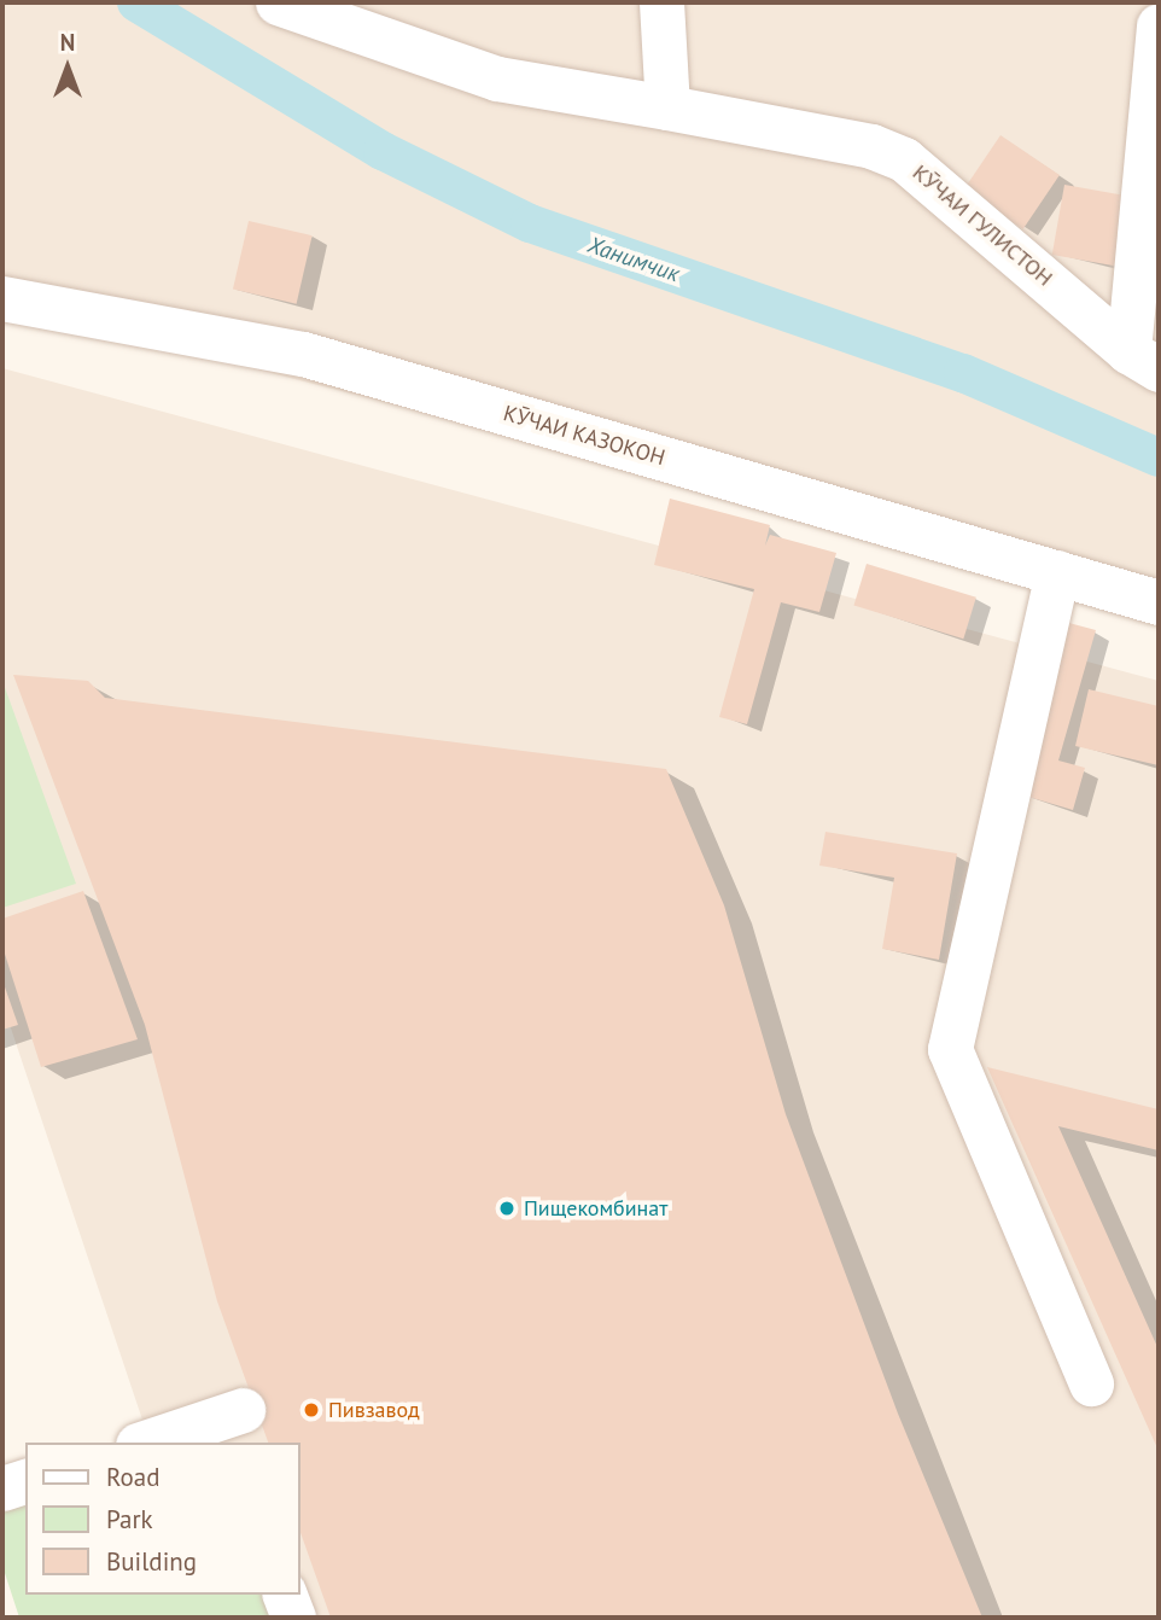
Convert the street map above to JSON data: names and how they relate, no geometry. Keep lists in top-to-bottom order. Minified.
{"streets":{"street":["КӮЧАИ ГУЛИСТОН","КӮЧАИ КАЗОКОН"]},"water":["Ханимчик"],"places":["Пищекомбинат","Пивзавод"],"legend":["Road","Park","Building"],"north":"top"}
